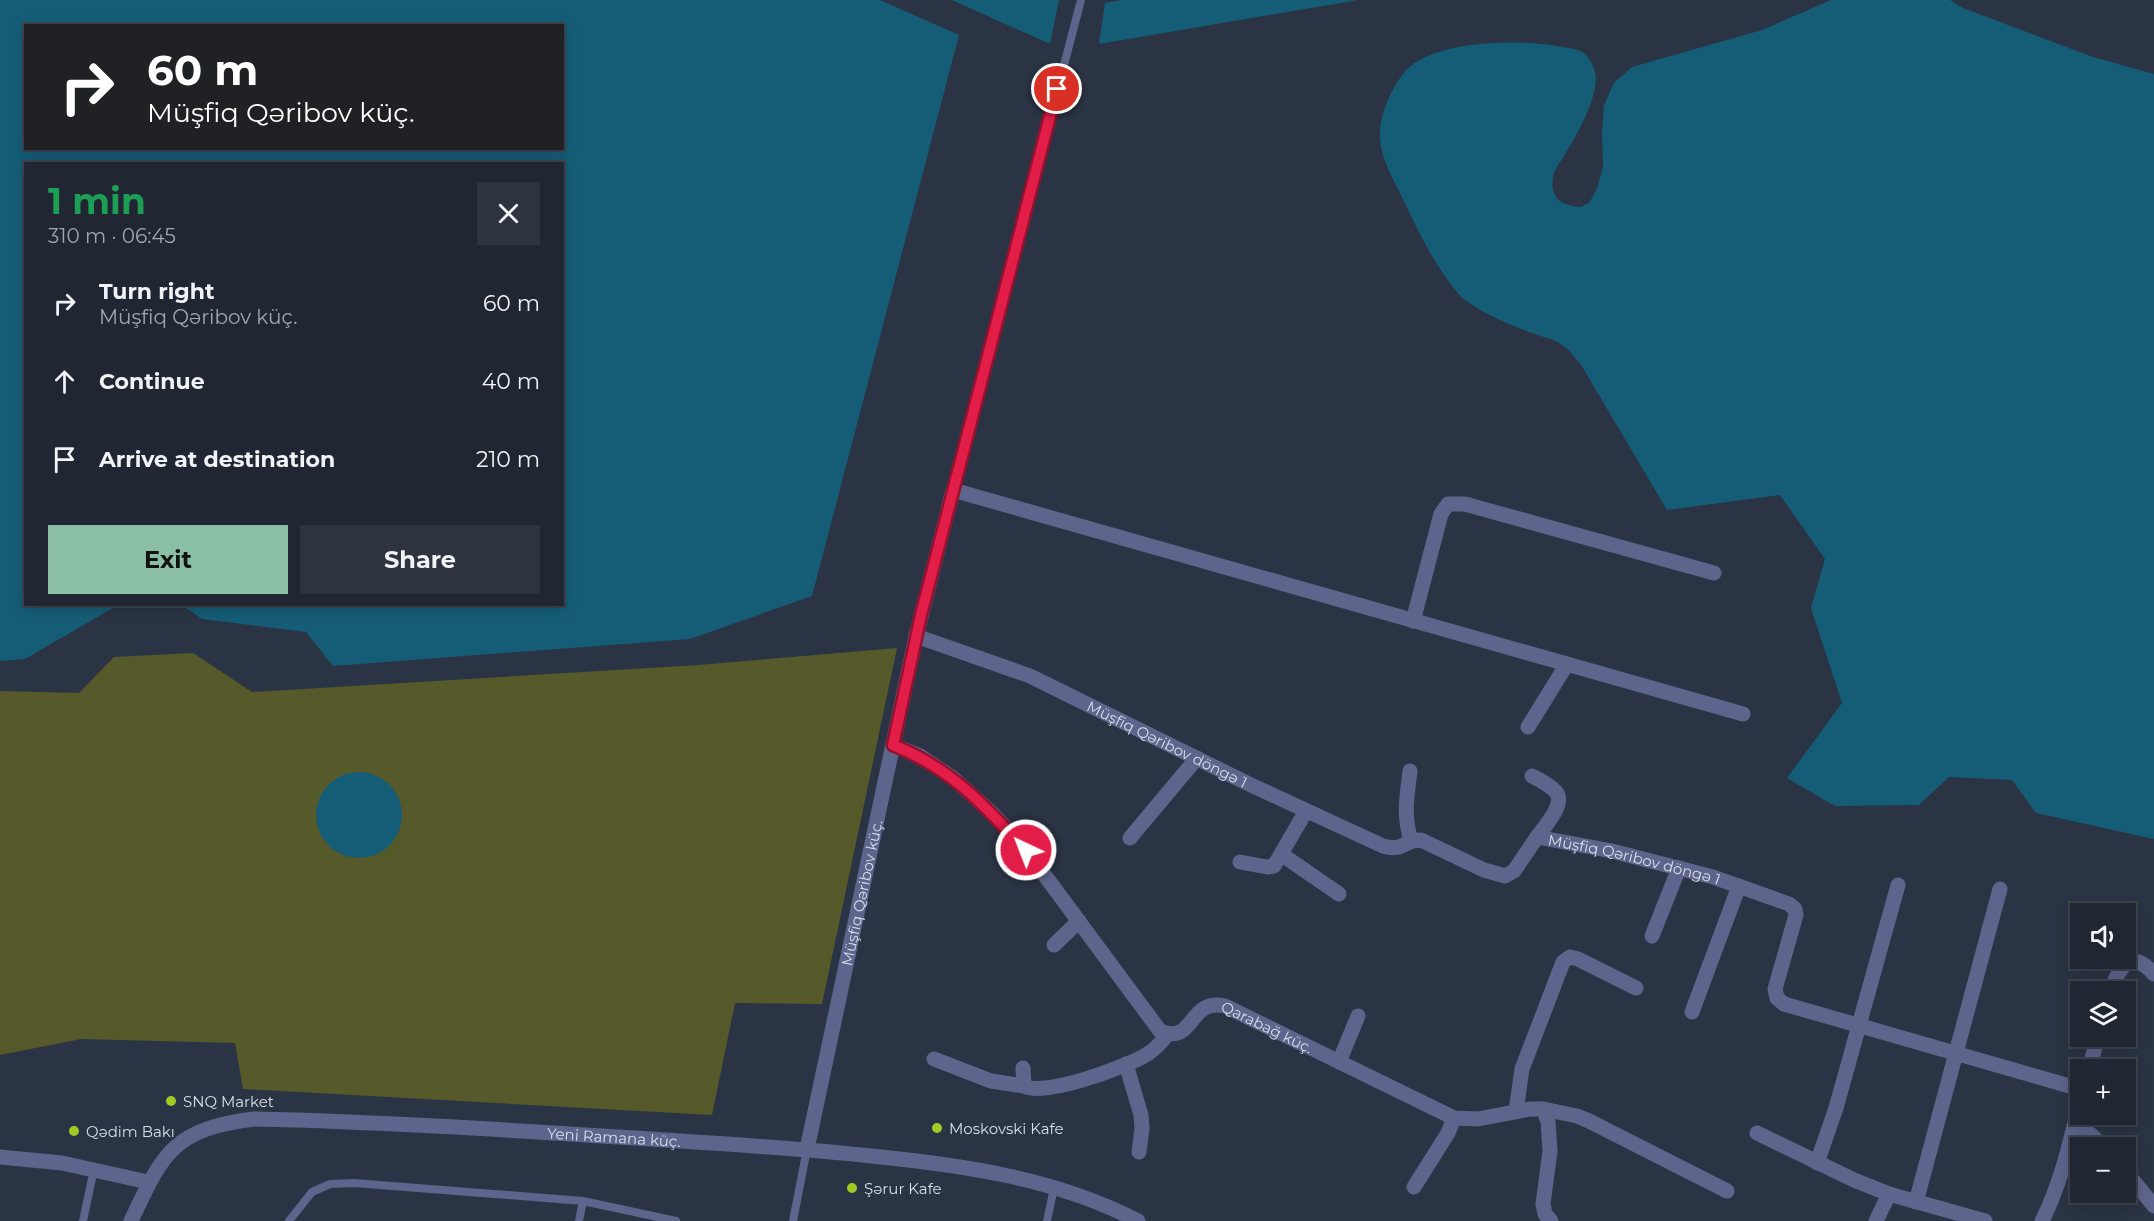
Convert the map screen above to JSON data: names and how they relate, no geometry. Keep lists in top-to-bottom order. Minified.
{"streets":{"street":["Müşfiq Qəribov döngə 1","Müşfiq Qəribov küç.","Qarabağ küç.","Yeni Ramana küç."]},"crossings":[["Müşfiq Qəribov döngə 1","Müşfiq Qəribov küç."],["Müşfiq Qəribov küç.","Yeni Ramana küç."]],"places":["SNQ Market","Moskovski Kafe","Qədim Bakı","Şərur Kafe"],"page":{"turn":["60 m","Müşfiq Qəribov küç."],"heading":["1 min","310 m · 06:45"],"list":[{"name":"Turn right","note":"Müşfiq Qəribov küç.","value":"60 m"},{"name":"Continue","value":"40 m"},{"name":"Arrive at destination","value":"210 m"}],"buttons":["Exit","Share"],"map_buttons":["+","−"]}}
